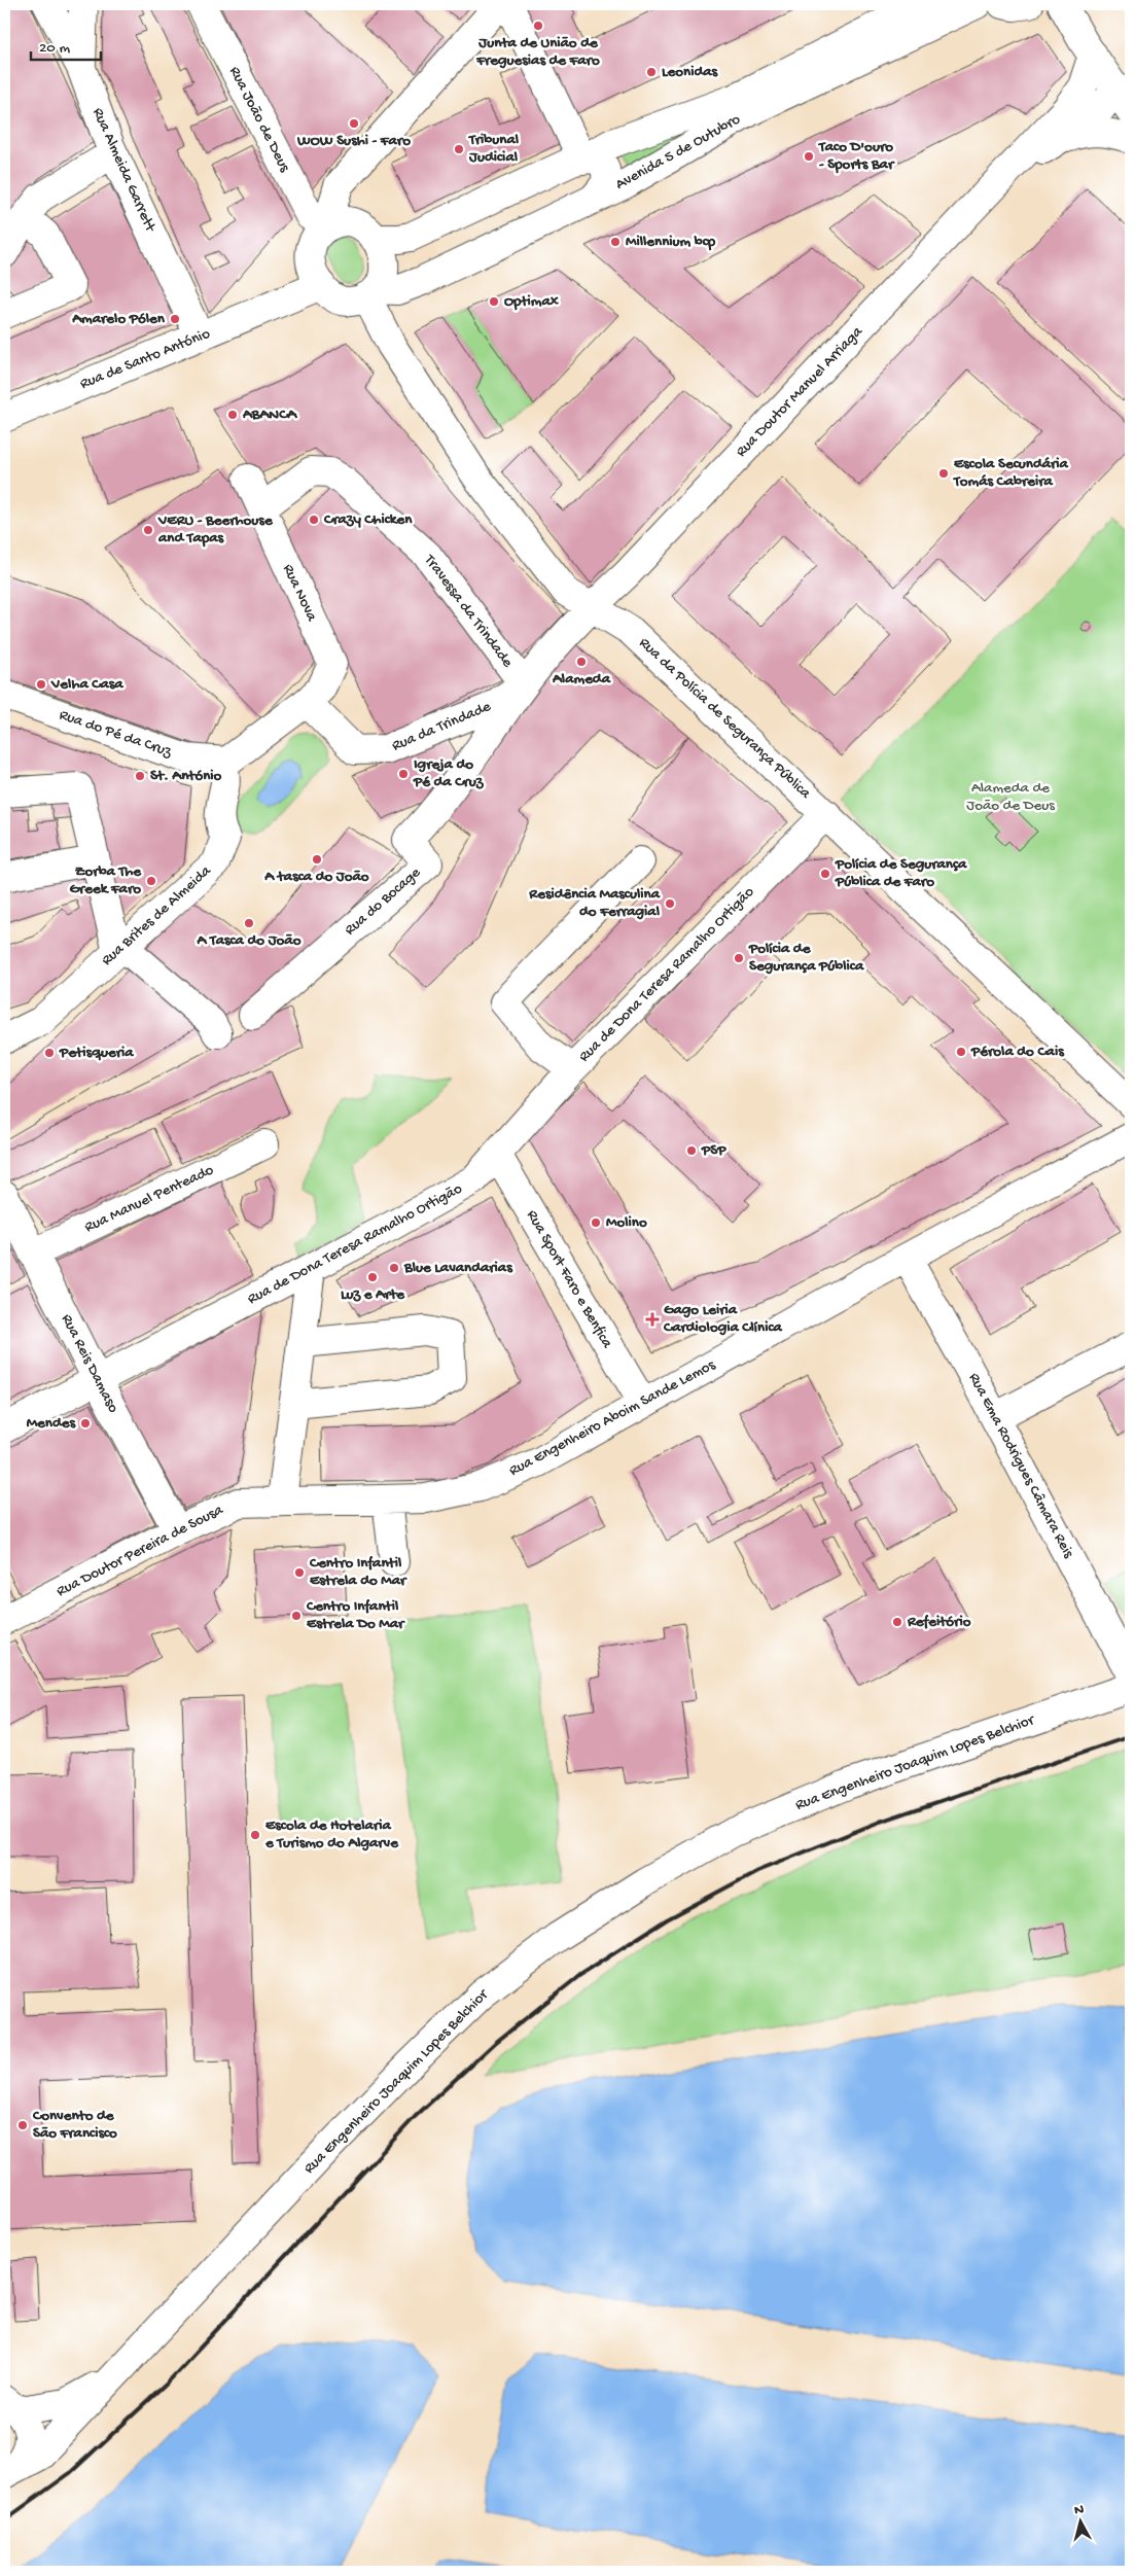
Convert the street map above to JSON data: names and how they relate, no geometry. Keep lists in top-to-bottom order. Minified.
{"streets":{"street":["Rua João de Deus","Avenida 5 de Outubro","Rua Almeida Garrett","Rua de Santo António","Rua Doutor Manuel Arriaga","Rua Nova","Travessa da Trindade","Rua da Polícia de Segurança Pública","Rua da Trindade","Rua do Pé da Cruz","Rua do Bocage","Rua Brites de Almeida","Rua de Dona Teresa Ramalho Ortigão","Rua Manuel Penteado","Rua Sport Faro e Benfica","Rua Reis Damaso","Rua Engenheiro Aboim Sande Lemos","Rua Ema Rodrigues Câmara Reis","Rua Doutor Pereira de Sousa","Rua Engenheiro Joaquim Lopes Belchior"]},"crossings":[["Rua João de Deus","Avenida 5 de Outubro"],["Rua João de Deus","Rua de Santo António"],["Rua João de Deus","Rua da Polícia de Segurança Pública"],["Avenida 5 de Outubro","Rua de Santo António"],["Avenida 5 de Outubro","Rua da Polícia de Segurança Pública"],["Rua Almeida Garrett","Rua de Santo António"],["Rua de Santo António","Rua da Polícia de Segurança Pública"],["Rua Doutor Manuel Arriaga","Rua da Polícia de Segurança Pública"],["Rua Doutor Manuel Arriaga","Rua do Bocage"],["Rua Nova","Travessa da Trindade"],["Rua Nova","Rua da Trindade"],["Travessa da Trindade","Rua da Trindade"],["Travessa da Trindade","Rua do Bocage"],["Rua da Polícia de Segurança Pública","Rua do Bocage"],["Rua da Polícia de Segurança Pública","Rua de Dona Teresa Ramalho Ortigão"],["Rua da Trindade","Rua do Bocage"],["Rua do Pé da Cruz","Rua Brites de Almeida"],["Rua de Dona Teresa Ramalho Ortigão","Rua Sport Faro e Benfica"],["Rua de Dona Teresa Ramalho Ortigão","Rua Reis Damaso"],["Rua Manuel Penteado","Rua Reis Damaso"],["Rua Sport Faro e Benfica","Rua Engenheiro Aboim Sande Lemos"],["Rua Reis Damaso","Rua Doutor Pereira de Sousa"],["Rua Engenheiro Aboim Sande Lemos","Rua Ema Rodrigues Câmara Reis"],["Rua Engenheiro Aboim Sande Lemos","Rua Doutor Pereira de Sousa"]],"parks":["Alameda de João de Deus"],"places":{"other":["Junta de União de Freguesias de Faro","Leonidas","WOW Sushi - Faro","Tribunal Judicial","Taco D'ouro - Sports Bar","Millennium bcp","Optimax","Amarelo Pólen","ABANCA","Escola Secundária Tomás Cabreira","Crazy Chicken","VERU - Beerhouse and Tapas","Alameda","Velha Casa","Igreja do Pé da Cruz","St. António","A tasca do João","Polícia de Segurança Pública de Faro","Zorba The Greek Faro","Residência Masculina do Ferragial","A Tasca do João","Polícia de Segurança Pública","Pérola do Cais","Petisqueria","PSP","Molino","Blue Lavandarias","Luz e Arte","Mendes","Centro Infantil Estrela do Mar","Centro Infantil Estrela Do Mar","Refeitório","Escola de Hotelaria e Turismo do Algarve","Convento de São Francisco"],"health":["Gago Leiria Cardiologia Clínica"]},"scale_bar":"20 m","north":"top"}
